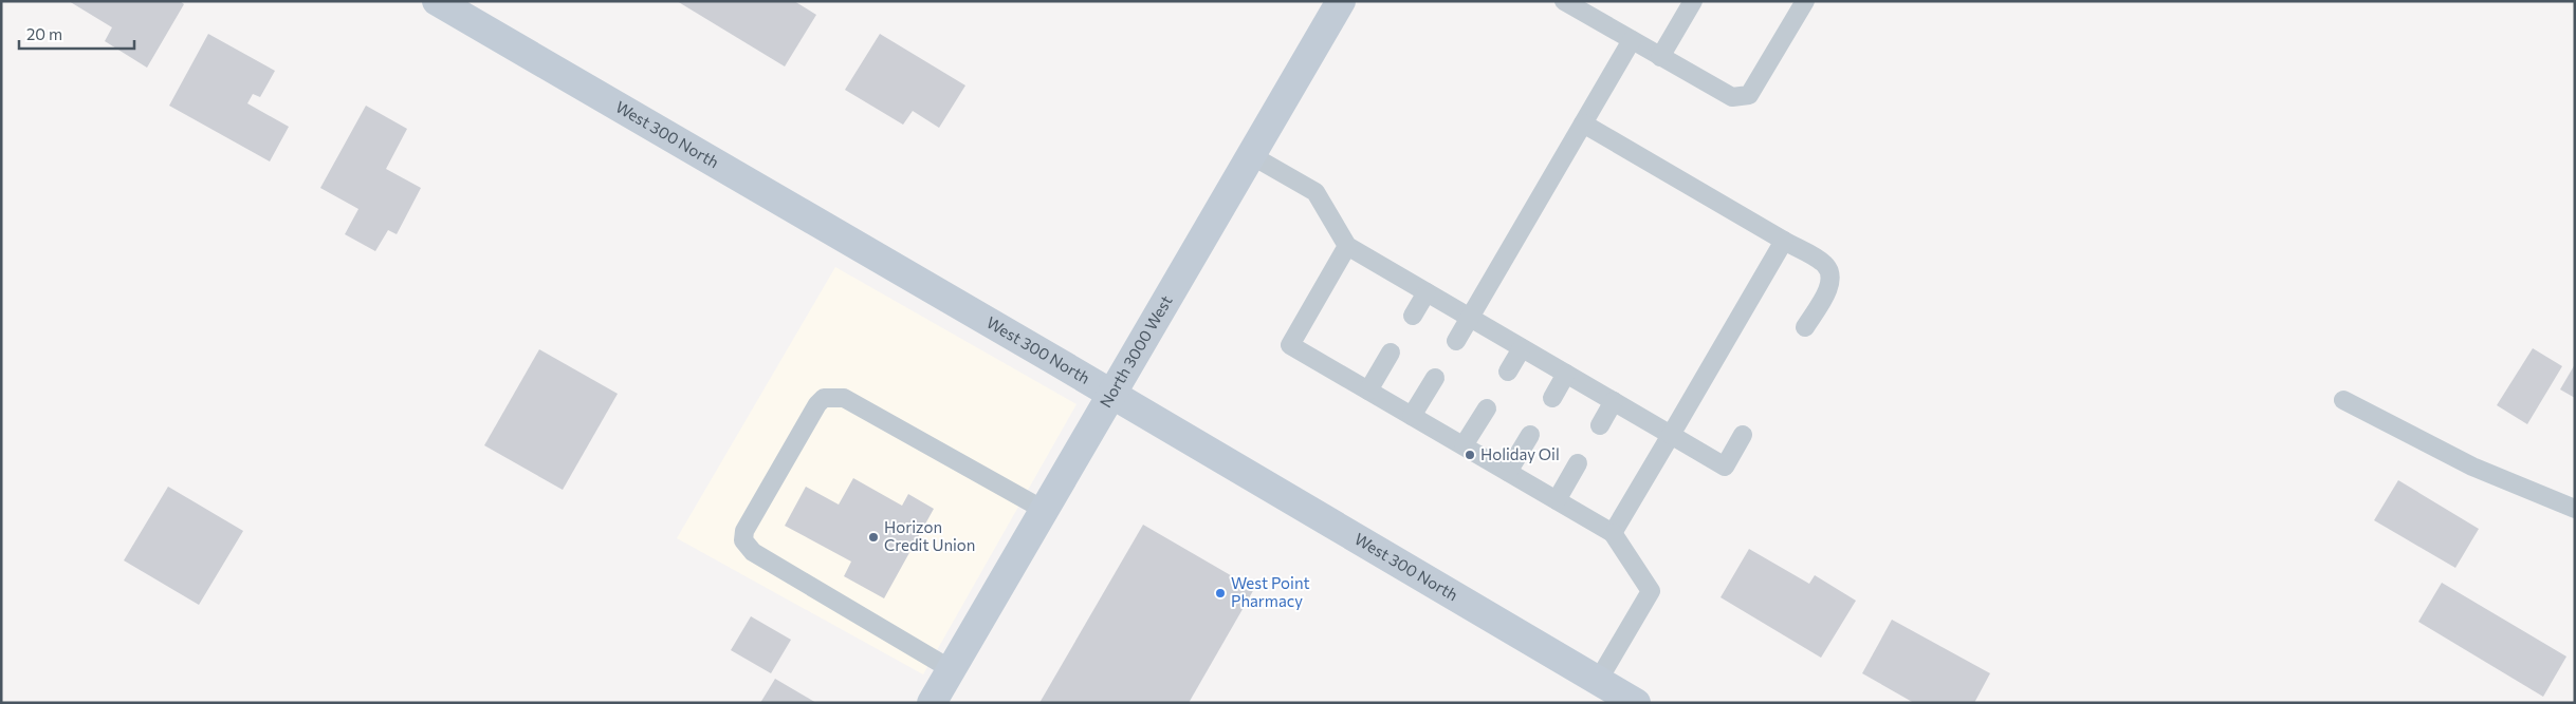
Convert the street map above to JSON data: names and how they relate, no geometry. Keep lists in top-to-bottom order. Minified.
{"streets":{"main road":["West 300 North","North 3000 West"]},"crossings":[["West 300 North","North 3000 West"]],"places":["Holiday Oil","Horizon Credit Union","West Point Pharmacy"],"scale_bar":"20 m"}
